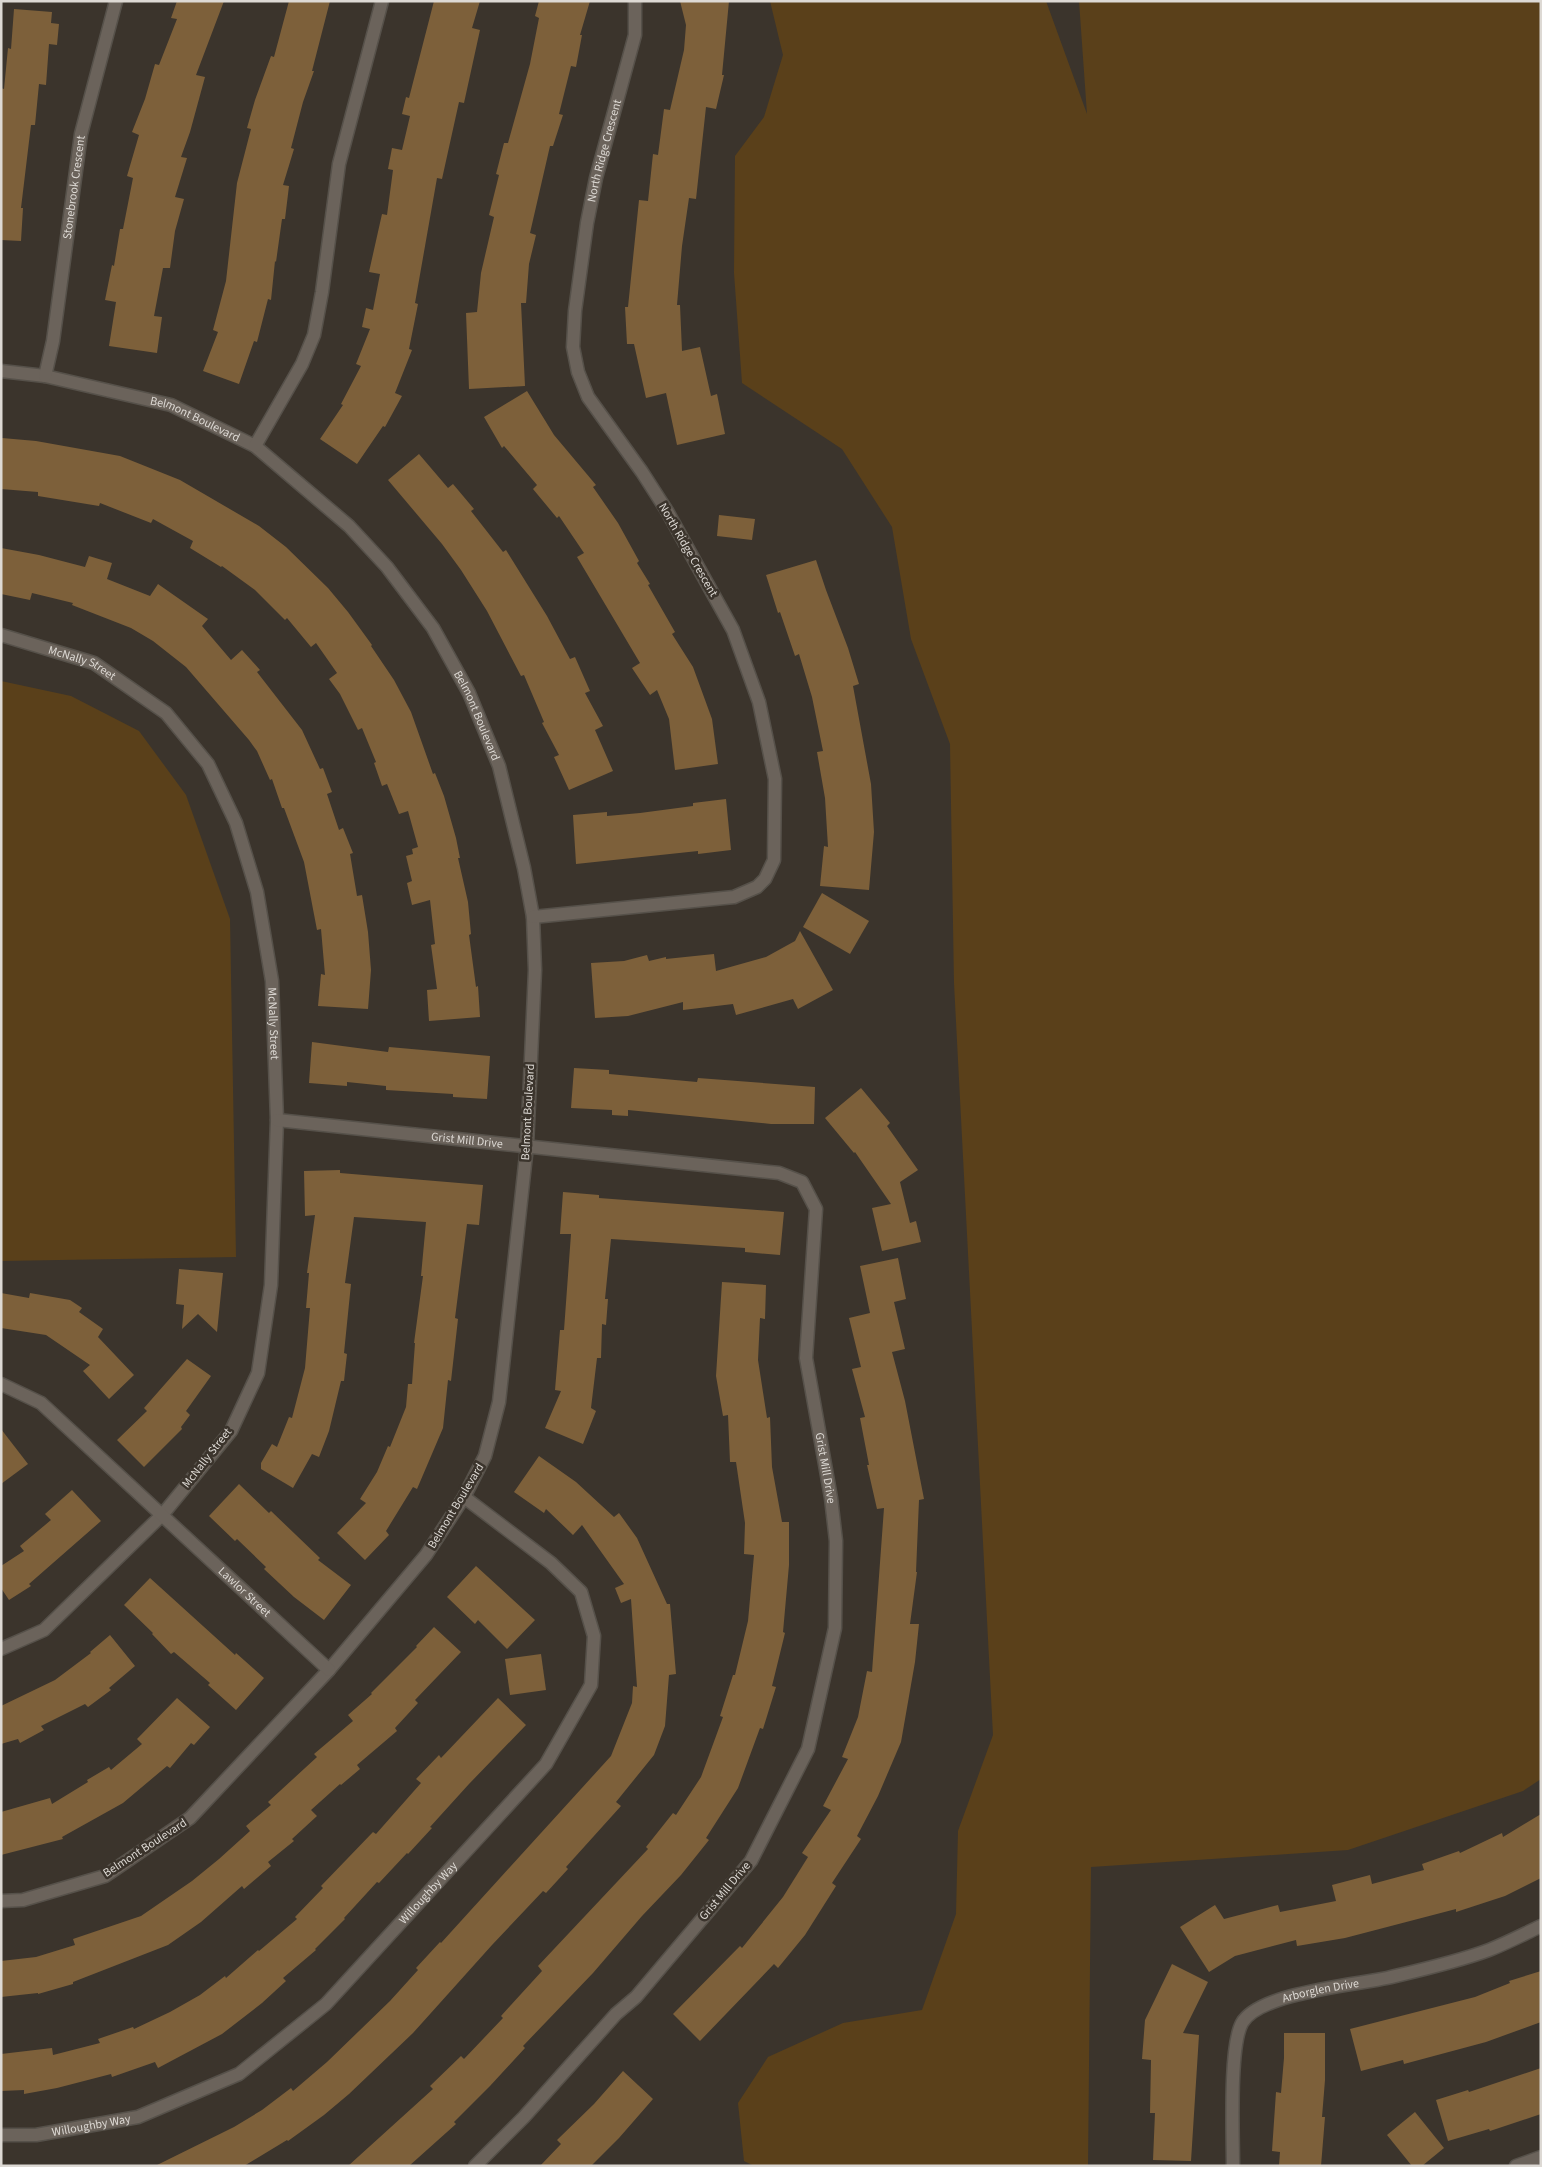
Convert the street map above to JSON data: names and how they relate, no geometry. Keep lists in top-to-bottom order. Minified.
{"streets":{"street":["North Ridge Crescent","Stonebrook Crescent","Belmont Boulevard","McNally Street","Grist Mill Drive","Lawlor Street","Willoughby Way","Arborglen Drive"]},"crossings":[["North Ridge Crescent","Belmont Boulevard"],["Stonebrook Crescent","Belmont Boulevard"],["Belmont Boulevard","Grist Mill Drive"],["Belmont Boulevard","Lawlor Street"],["Belmont Boulevard","Willoughby Way"],["McNally Street","Grist Mill Drive"],["McNally Street","Lawlor Street"]]}
